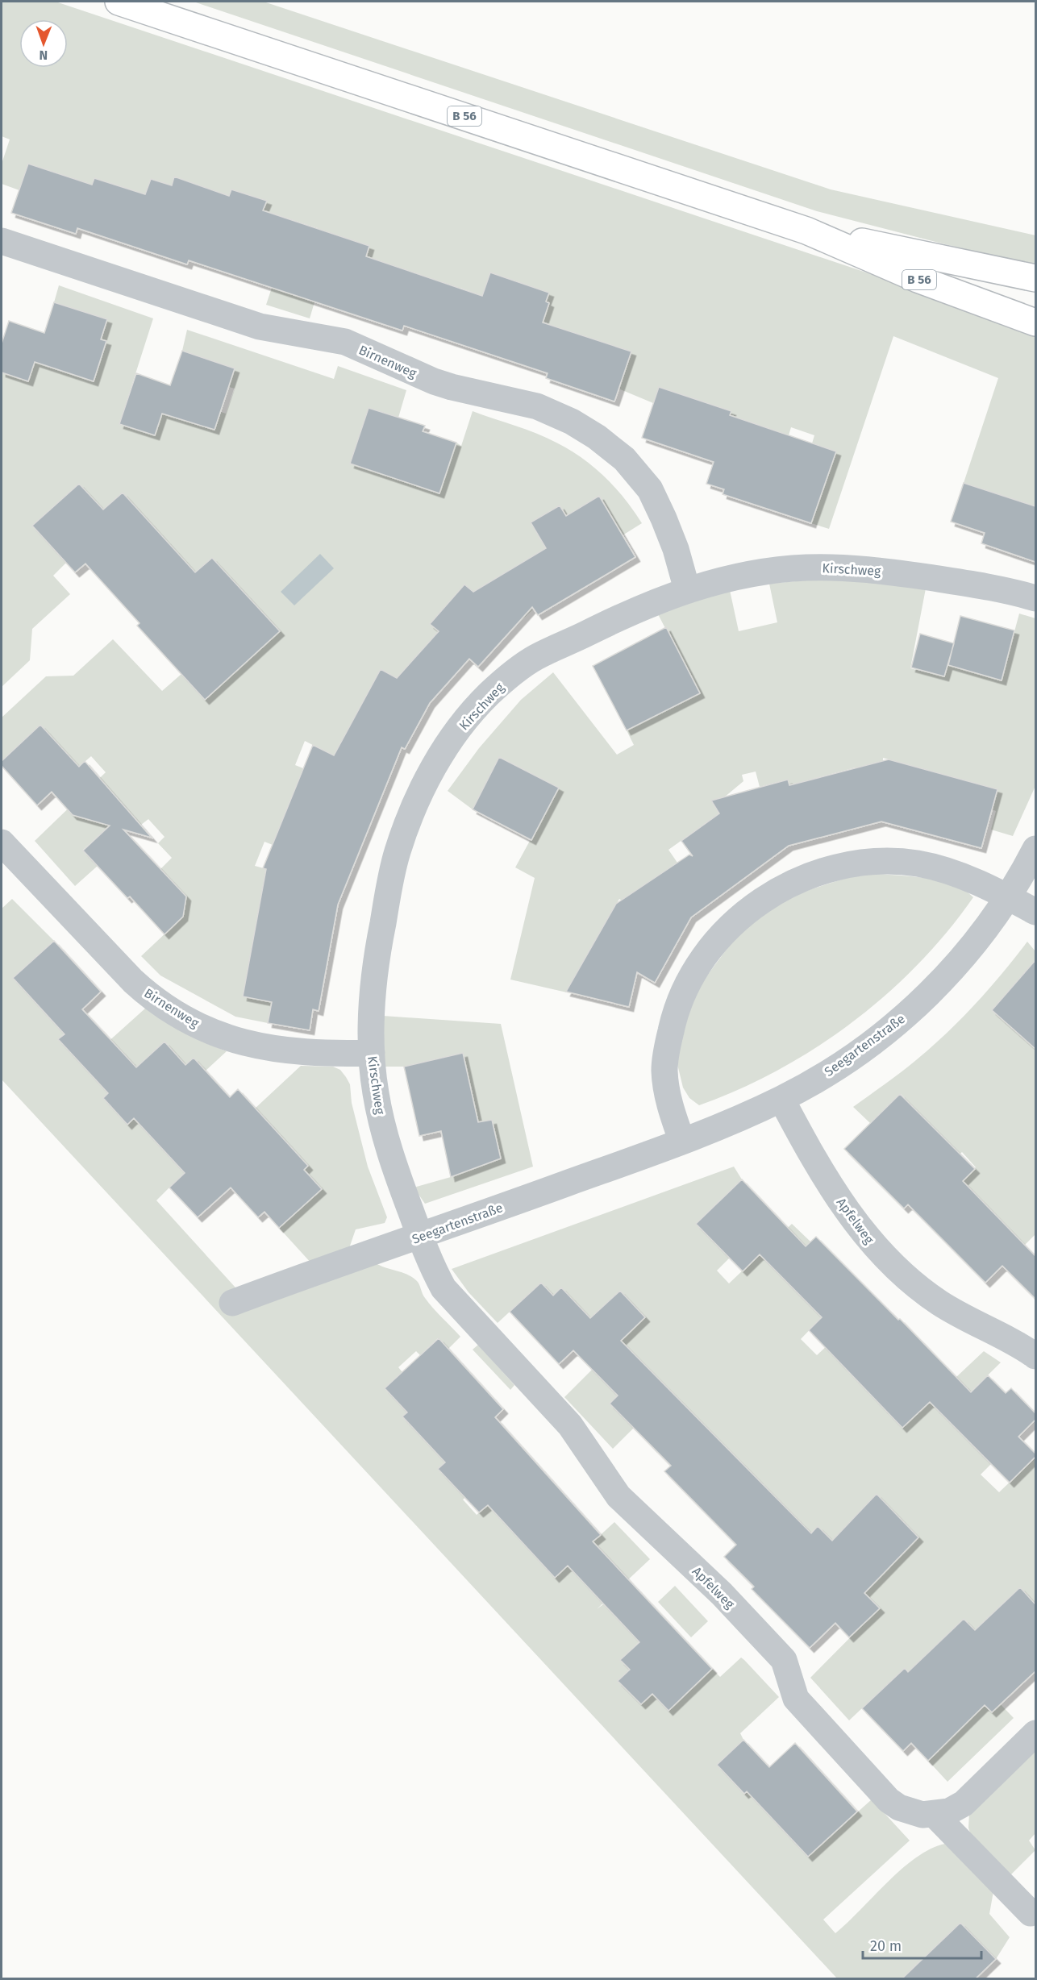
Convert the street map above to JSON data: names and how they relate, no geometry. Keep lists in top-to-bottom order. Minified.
{"streets":{"main road":["B 56"],"street":["Birnenweg","Kirschweg","Seegartenstraße","Apfelweg"]},"crossings":[["Birnenweg","Kirschweg"],["Kirschweg","Seegartenstraße"],["Kirschweg","Apfelweg"],["Seegartenstraße","Apfelweg"]],"scale_bar":"20 m","north":"bottom"}
